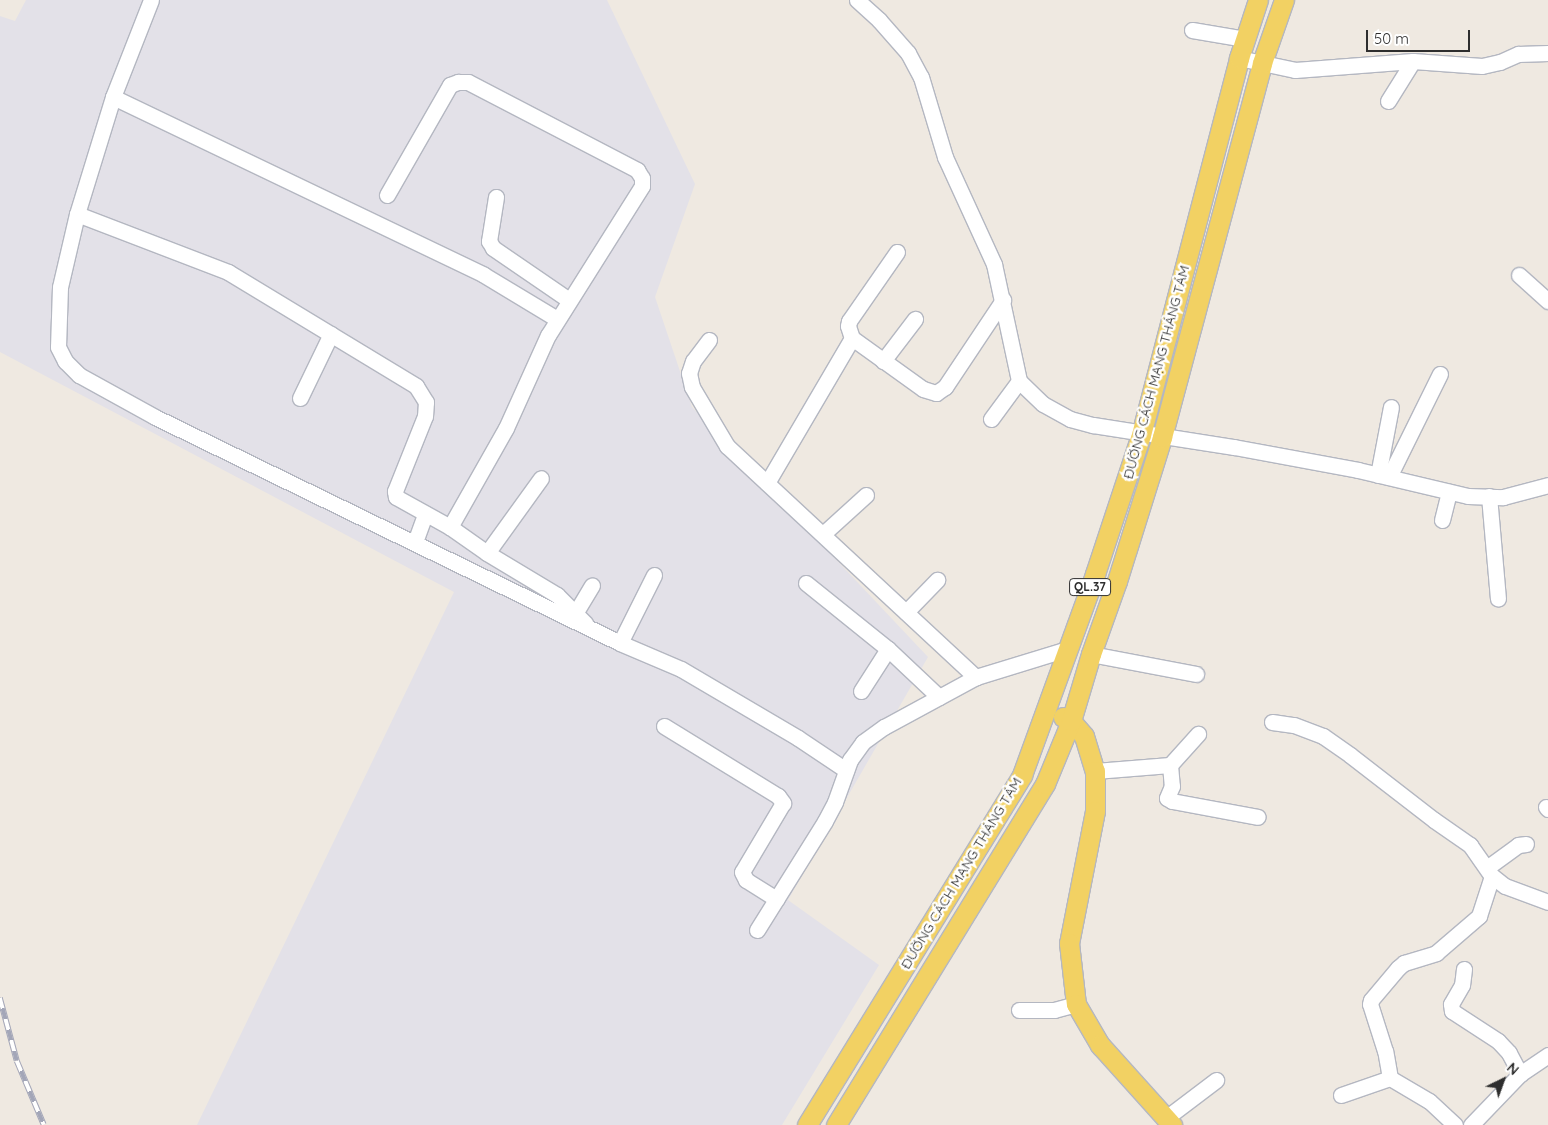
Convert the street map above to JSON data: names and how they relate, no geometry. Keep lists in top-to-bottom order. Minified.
{"streets":{"main road":["ĐƯỜNG CÁCH MẠNG THÁNG TÁM","QL.37"]},"scale_bar":"50 m","north":"top right"}
